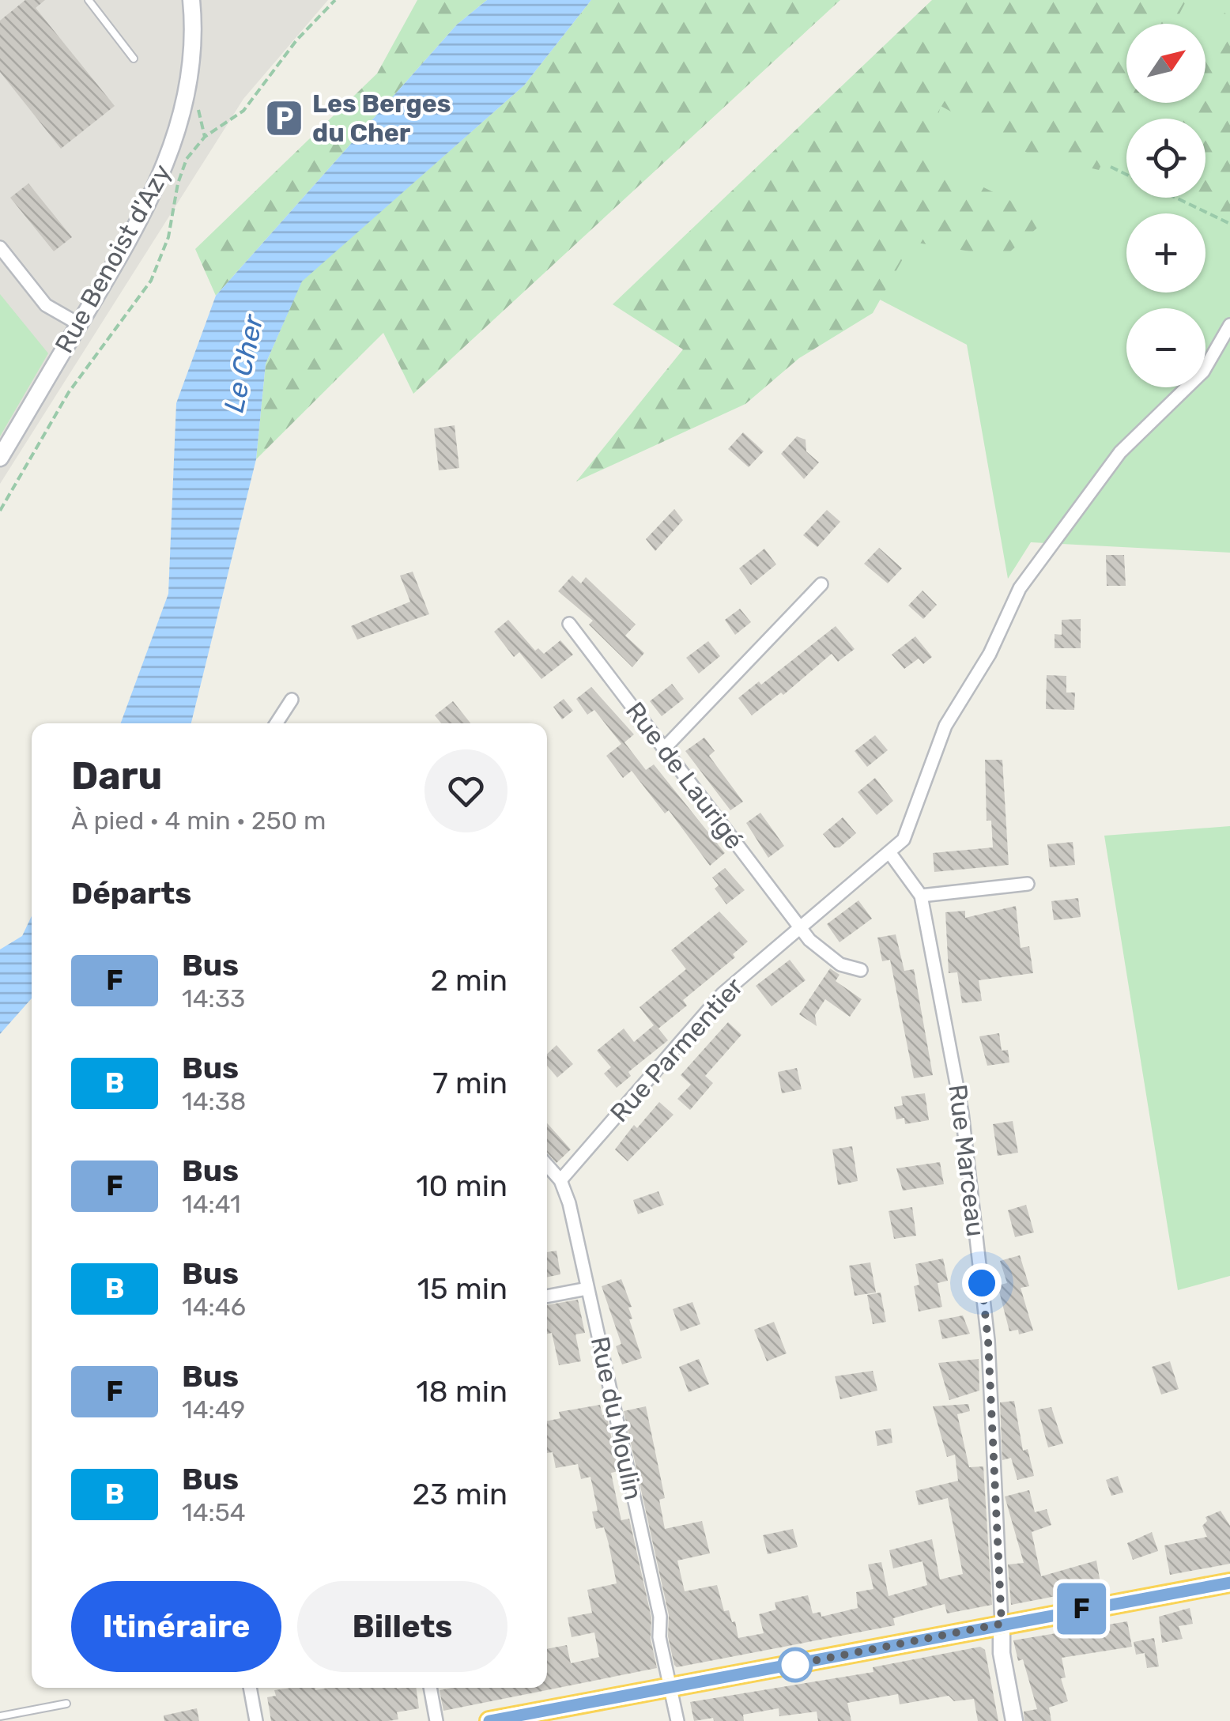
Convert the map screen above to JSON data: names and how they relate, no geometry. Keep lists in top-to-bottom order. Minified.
{"streets":{"street":["Rue Benoist d'Azy","Rue de Laurigé","Rue Parmentier","Rue Marceau","Rue du Moulin"]},"crossings":[["Rue de Laurigé","Rue Parmentier"],["Rue Parmentier","Rue Marceau"],["Rue Parmentier","Rue du Moulin"]],"water":["Le Cher"],"places":{"parking":["Les Berges du Cher"]},"lines":["bus line F"],"north":"top right","page":{"on_map":"F","map_buttons":["+","−"],"heading":[["Daru","À pied · 4 min · 250 m"],"Départs"],"list":[{"mark":"F","name":"Bus","note":"14:33","value":"2 min"},{"mark":"B","name":"Bus","note":"14:38","value":"7 min"},{"mark":"F","name":"Bus","note":"14:41","value":"10 min"},{"mark":"B","name":"Bus","note":"14:46","value":"15 min"},{"mark":"F","name":"Bus","note":"14:49","value":"18 min"},{"mark":"B","name":"Bus","note":"14:54","value":"23 min"}],"buttons":["Itinéraire","Billets"]}}
